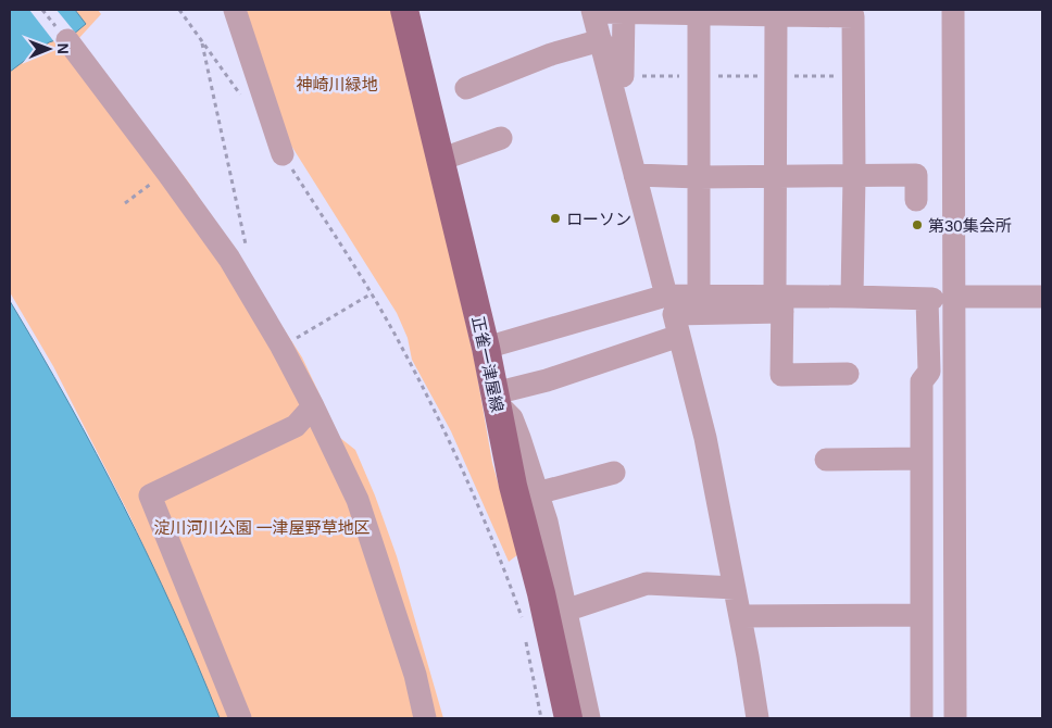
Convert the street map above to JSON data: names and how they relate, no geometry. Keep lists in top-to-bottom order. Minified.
{"streets":{"main road":["正雀一津屋線"]},"parks":["神崎川緑地","淀川河川公園 一津屋野草地区"],"places":["ローソン","第30集会所"],"north":"right"}
